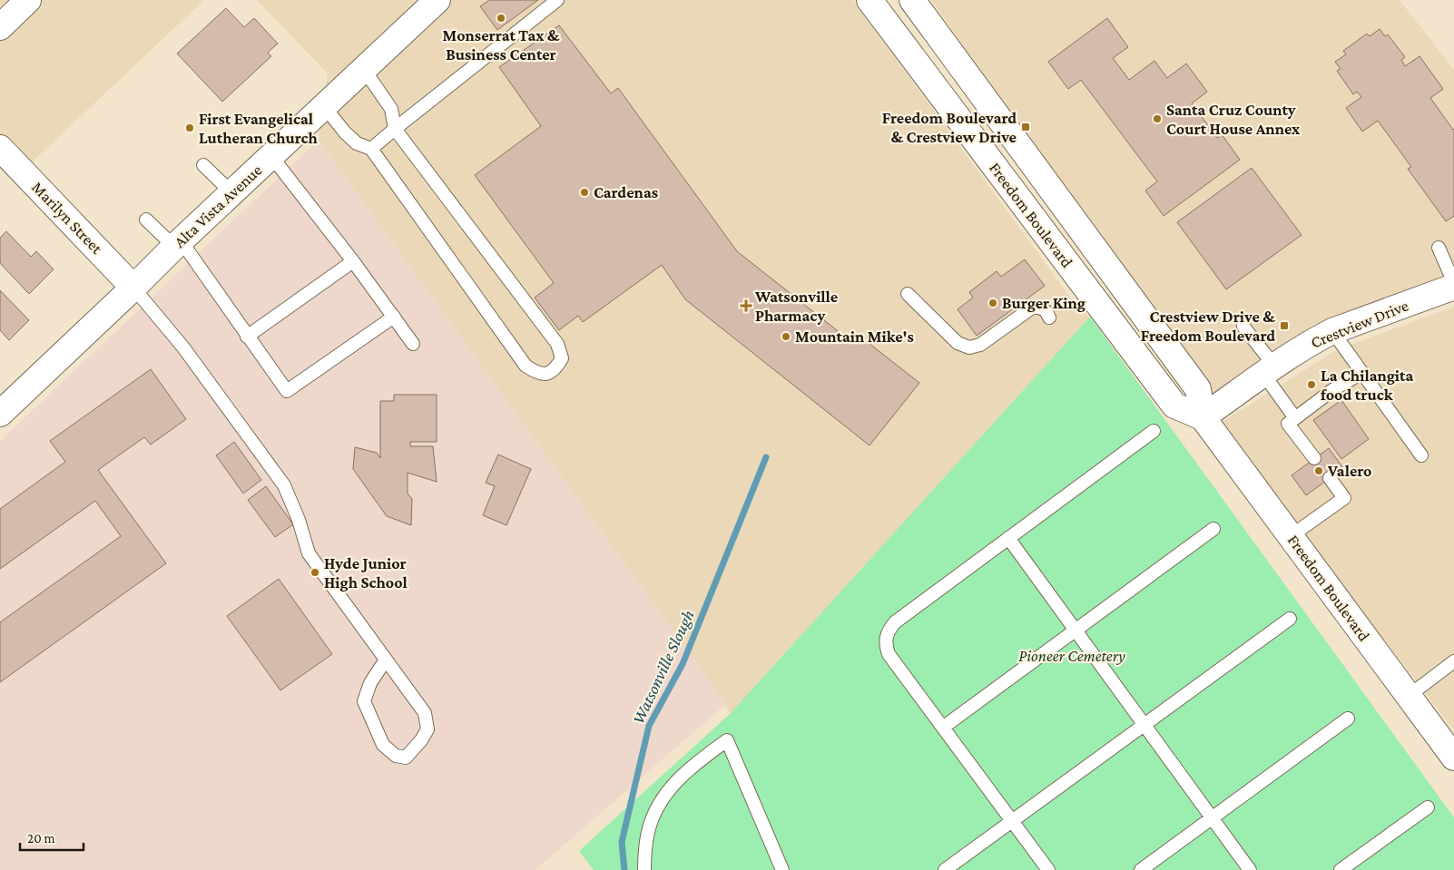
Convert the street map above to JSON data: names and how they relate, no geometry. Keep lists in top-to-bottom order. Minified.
{"streets":{"main road":["Alta Vista Avenue","Freedom Boulevard","Marilyn Street","Crestview Drive"]},"crossings":[["Alta Vista Avenue","Marilyn Street"],["Freedom Boulevard","Crestview Drive"]],"water":["Watsonville Slough"],"parks":["Pioneer Cemetery"],"places":{"other":["Monserrat Tax & Business Center","Santa Cruz County Court House Annex","First Evangelical Lutheran Church","Cardenas","Burger King","Mountain Mike's","La Chilangita food truck","Valero","Hyde Junior High School"],"transit":["Freedom Boulevard & Crestview Drive","Crestview Drive & Freedom Boulevard"],"health":["Watsonville Pharmacy"]},"scale_bar":"20 m"}
